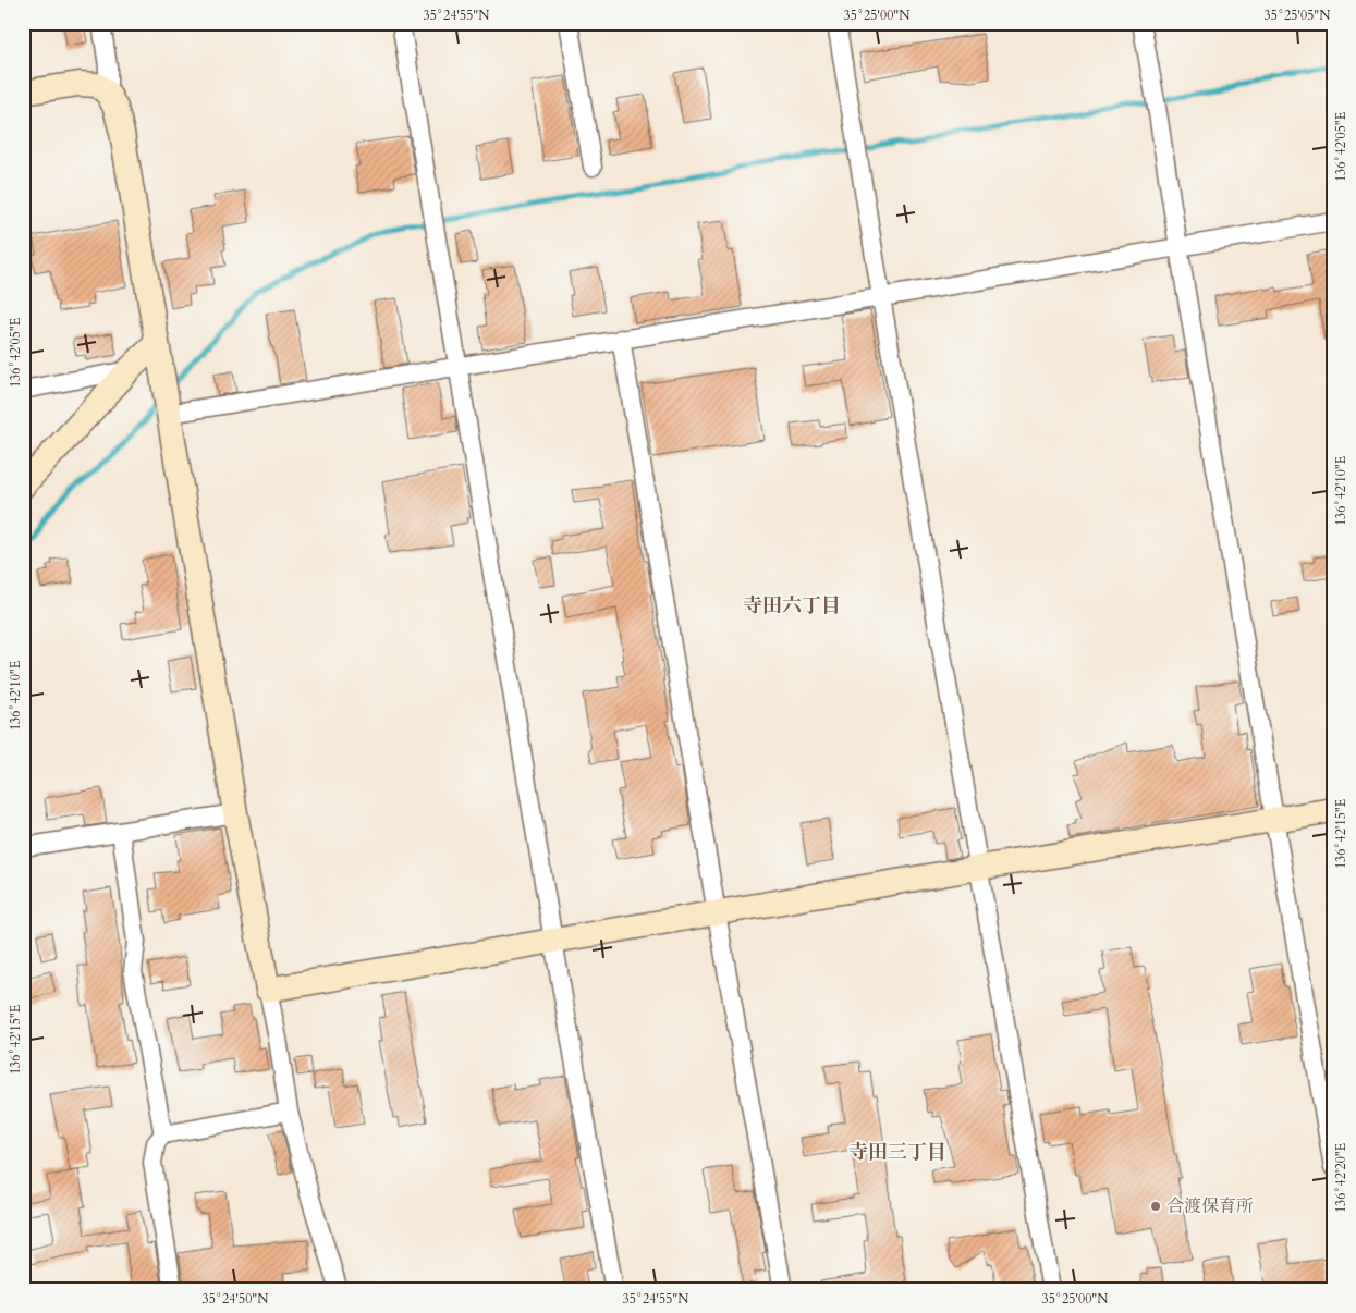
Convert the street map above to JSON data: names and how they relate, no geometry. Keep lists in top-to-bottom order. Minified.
{"districts":["寺田六丁目","寺田三丁目"],"places":["合渡保育所"],"coordinates":["35°24'55\"N","35°25'00\"N","35°25'05\"N","136°42'05\"E","136°42'10\"E","136°42'15\"E","136°42'20\"E","35°24'50\"N"]}
